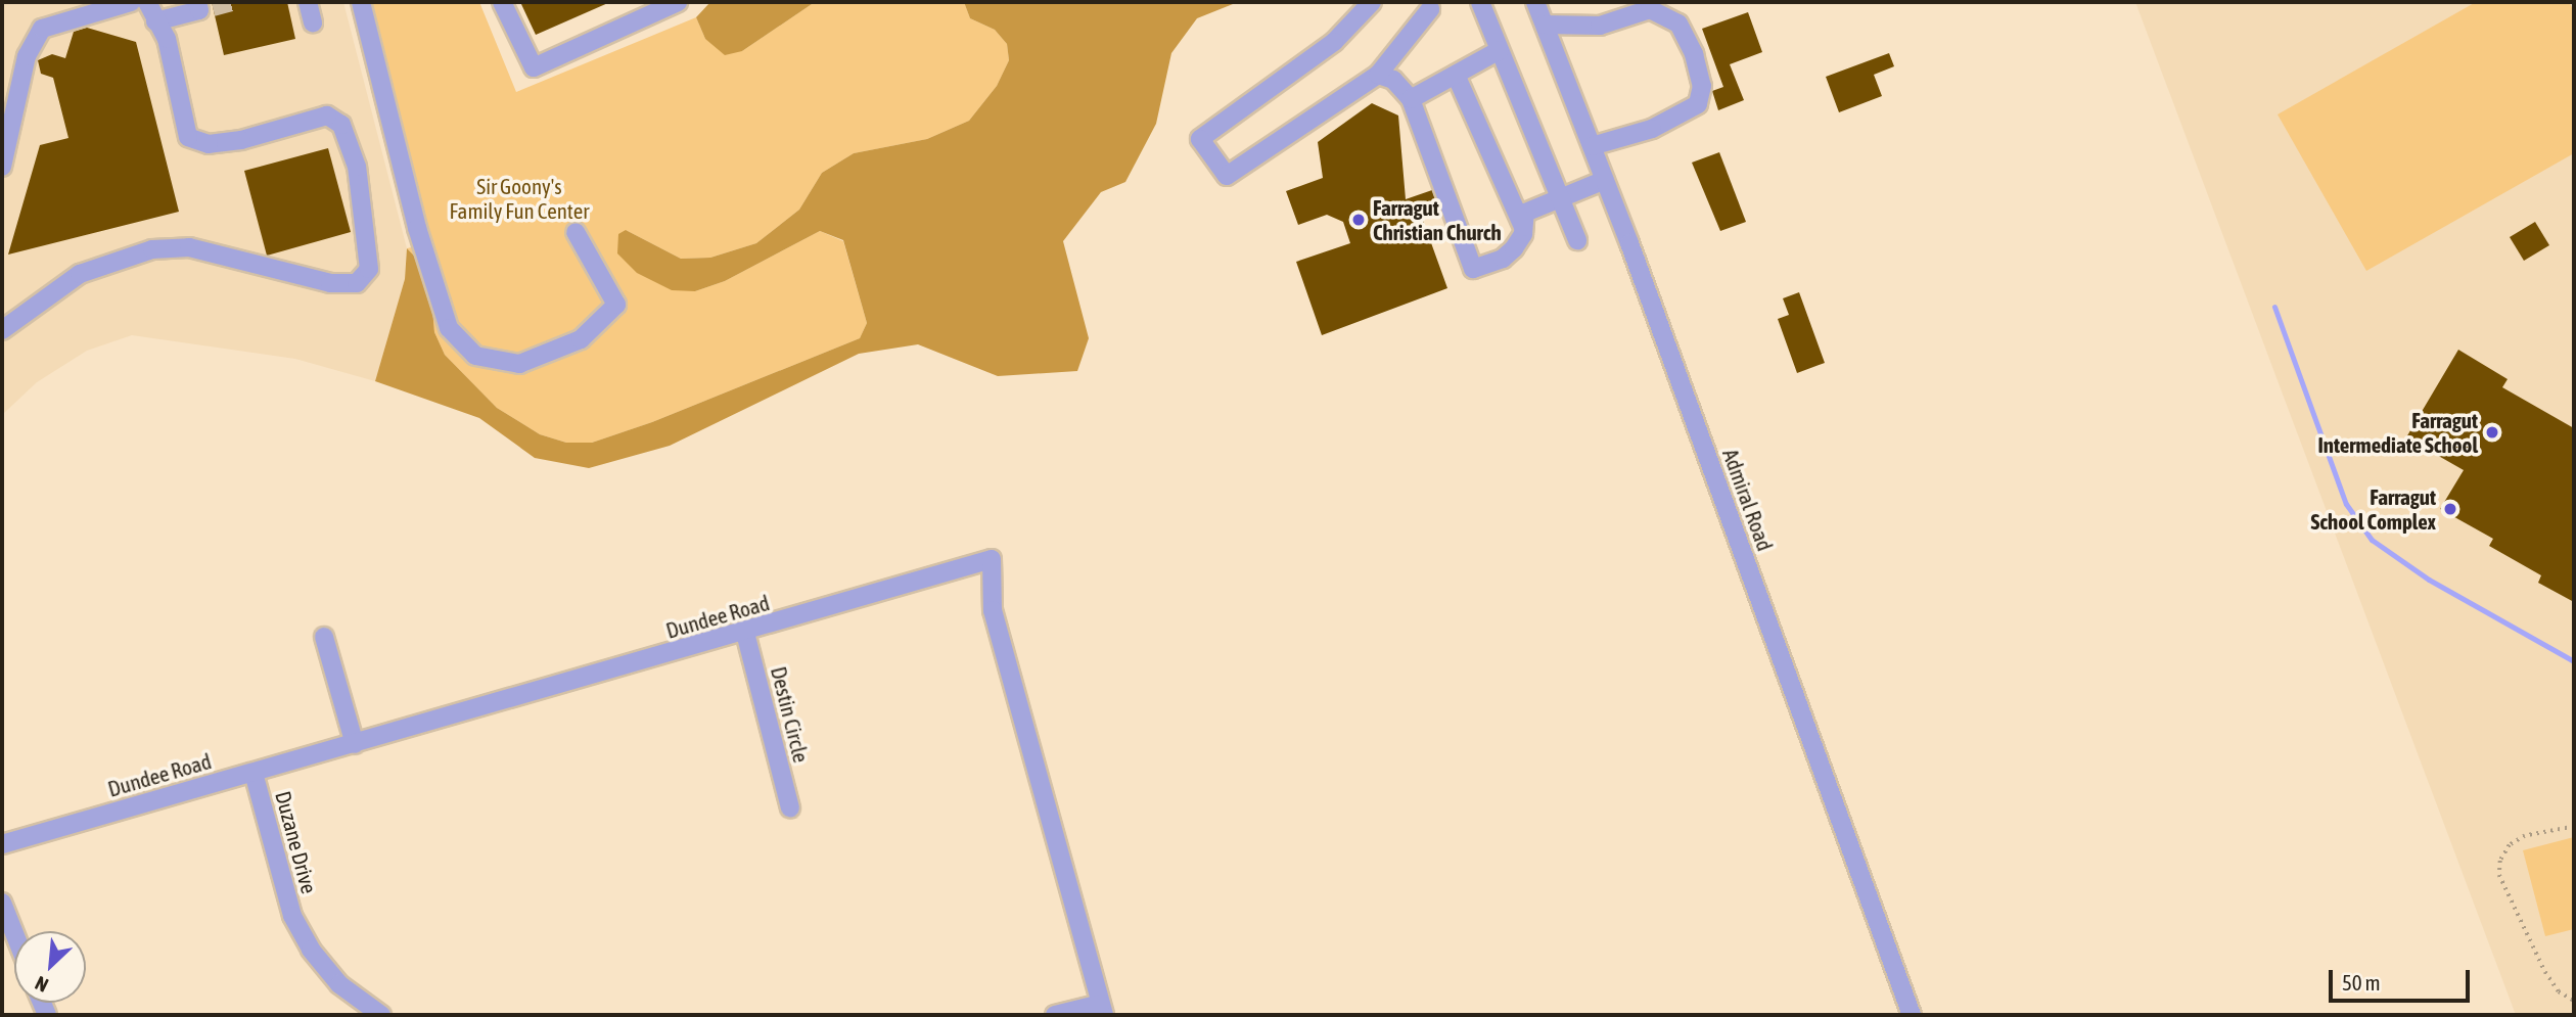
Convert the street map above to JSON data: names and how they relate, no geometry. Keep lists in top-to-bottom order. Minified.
{"streets":{"street":["Admiral Road","Dundee Road","Destin Circle","Duzane Drive"]},"crossings":[["Dundee Road","Destin Circle"],["Dundee Road","Duzane Drive"]],"parks":["Sir Goony's Family Fun Center"],"places":["Farragut Christian Church","Farragut Intermediate School","Farragut School Complex"],"scale_bar":"50 m","north":"bottom left"}
